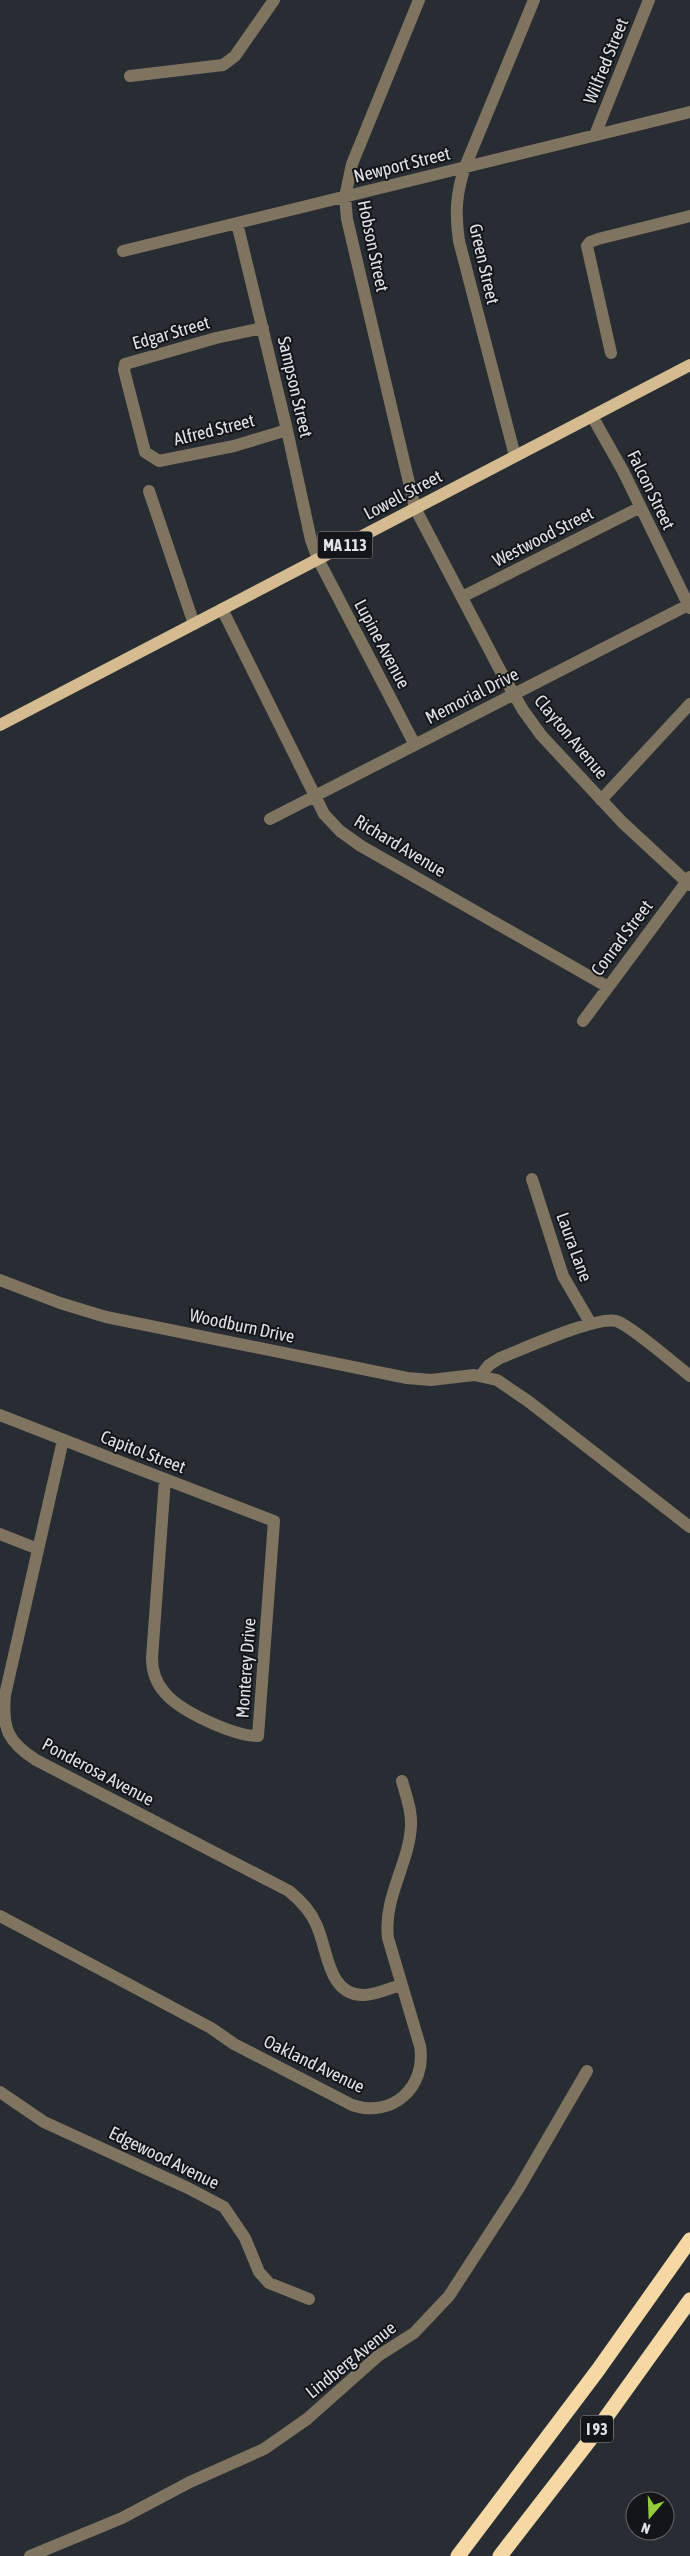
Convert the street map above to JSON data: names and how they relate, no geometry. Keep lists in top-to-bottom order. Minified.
{"streets":{"highway":["I 93"],"main road":["Lowell Street","MA 113"],"street":["Wilfred Street","Newport Street","Hobson Street","Green Street","Edgar Street","Sampson Street","Alfred Street","Falcon Street","Westwood Street","Lupine Avenue","Memorial Drive","Clayton Avenue","Richard Avenue","Conrad Street","Laura Lane","Woodburn Drive","Capitol Street","Monterey Drive","Ponderosa Avenue","Oakland Avenue","Edgewood Avenue","Lindberg Avenue"]},"crossings":[["Wilfred Street","Newport Street"],["Newport Street","Hobson Street"],["Newport Street","Green Street"],["Newport Street","Sampson Street"],["Hobson Street","Lowell Street"],["Hobson Street","Clayton Avenue"],["Green Street","Lowell Street"],["Edgar Street","Sampson Street"],["Edgar Street","Alfred Street"],["Sampson Street","Alfred Street"],["Sampson Street","Lowell Street"],["Sampson Street","Lupine Avenue"],["Falcon Street","Lowell Street"],["Falcon Street","Westwood Street"],["Falcon Street","Memorial Drive"],["Lowell Street","Lupine Avenue"],["Lowell Street","Clayton Avenue"],["Lowell Street","Richard Avenue"],["Westwood Street","Clayton Avenue"],["Lupine Avenue","Memorial Drive"],["Memorial Drive","Clayton Avenue"],["Memorial Drive","Richard Avenue"],["Clayton Avenue","Conrad Street"],["Richard Avenue","Conrad Street"],["Capitol Street","Monterey Drive"],["Capitol Street","Ponderosa Avenue"],["Ponderosa Avenue","Oakland Avenue"]],"north":"bottom"}
